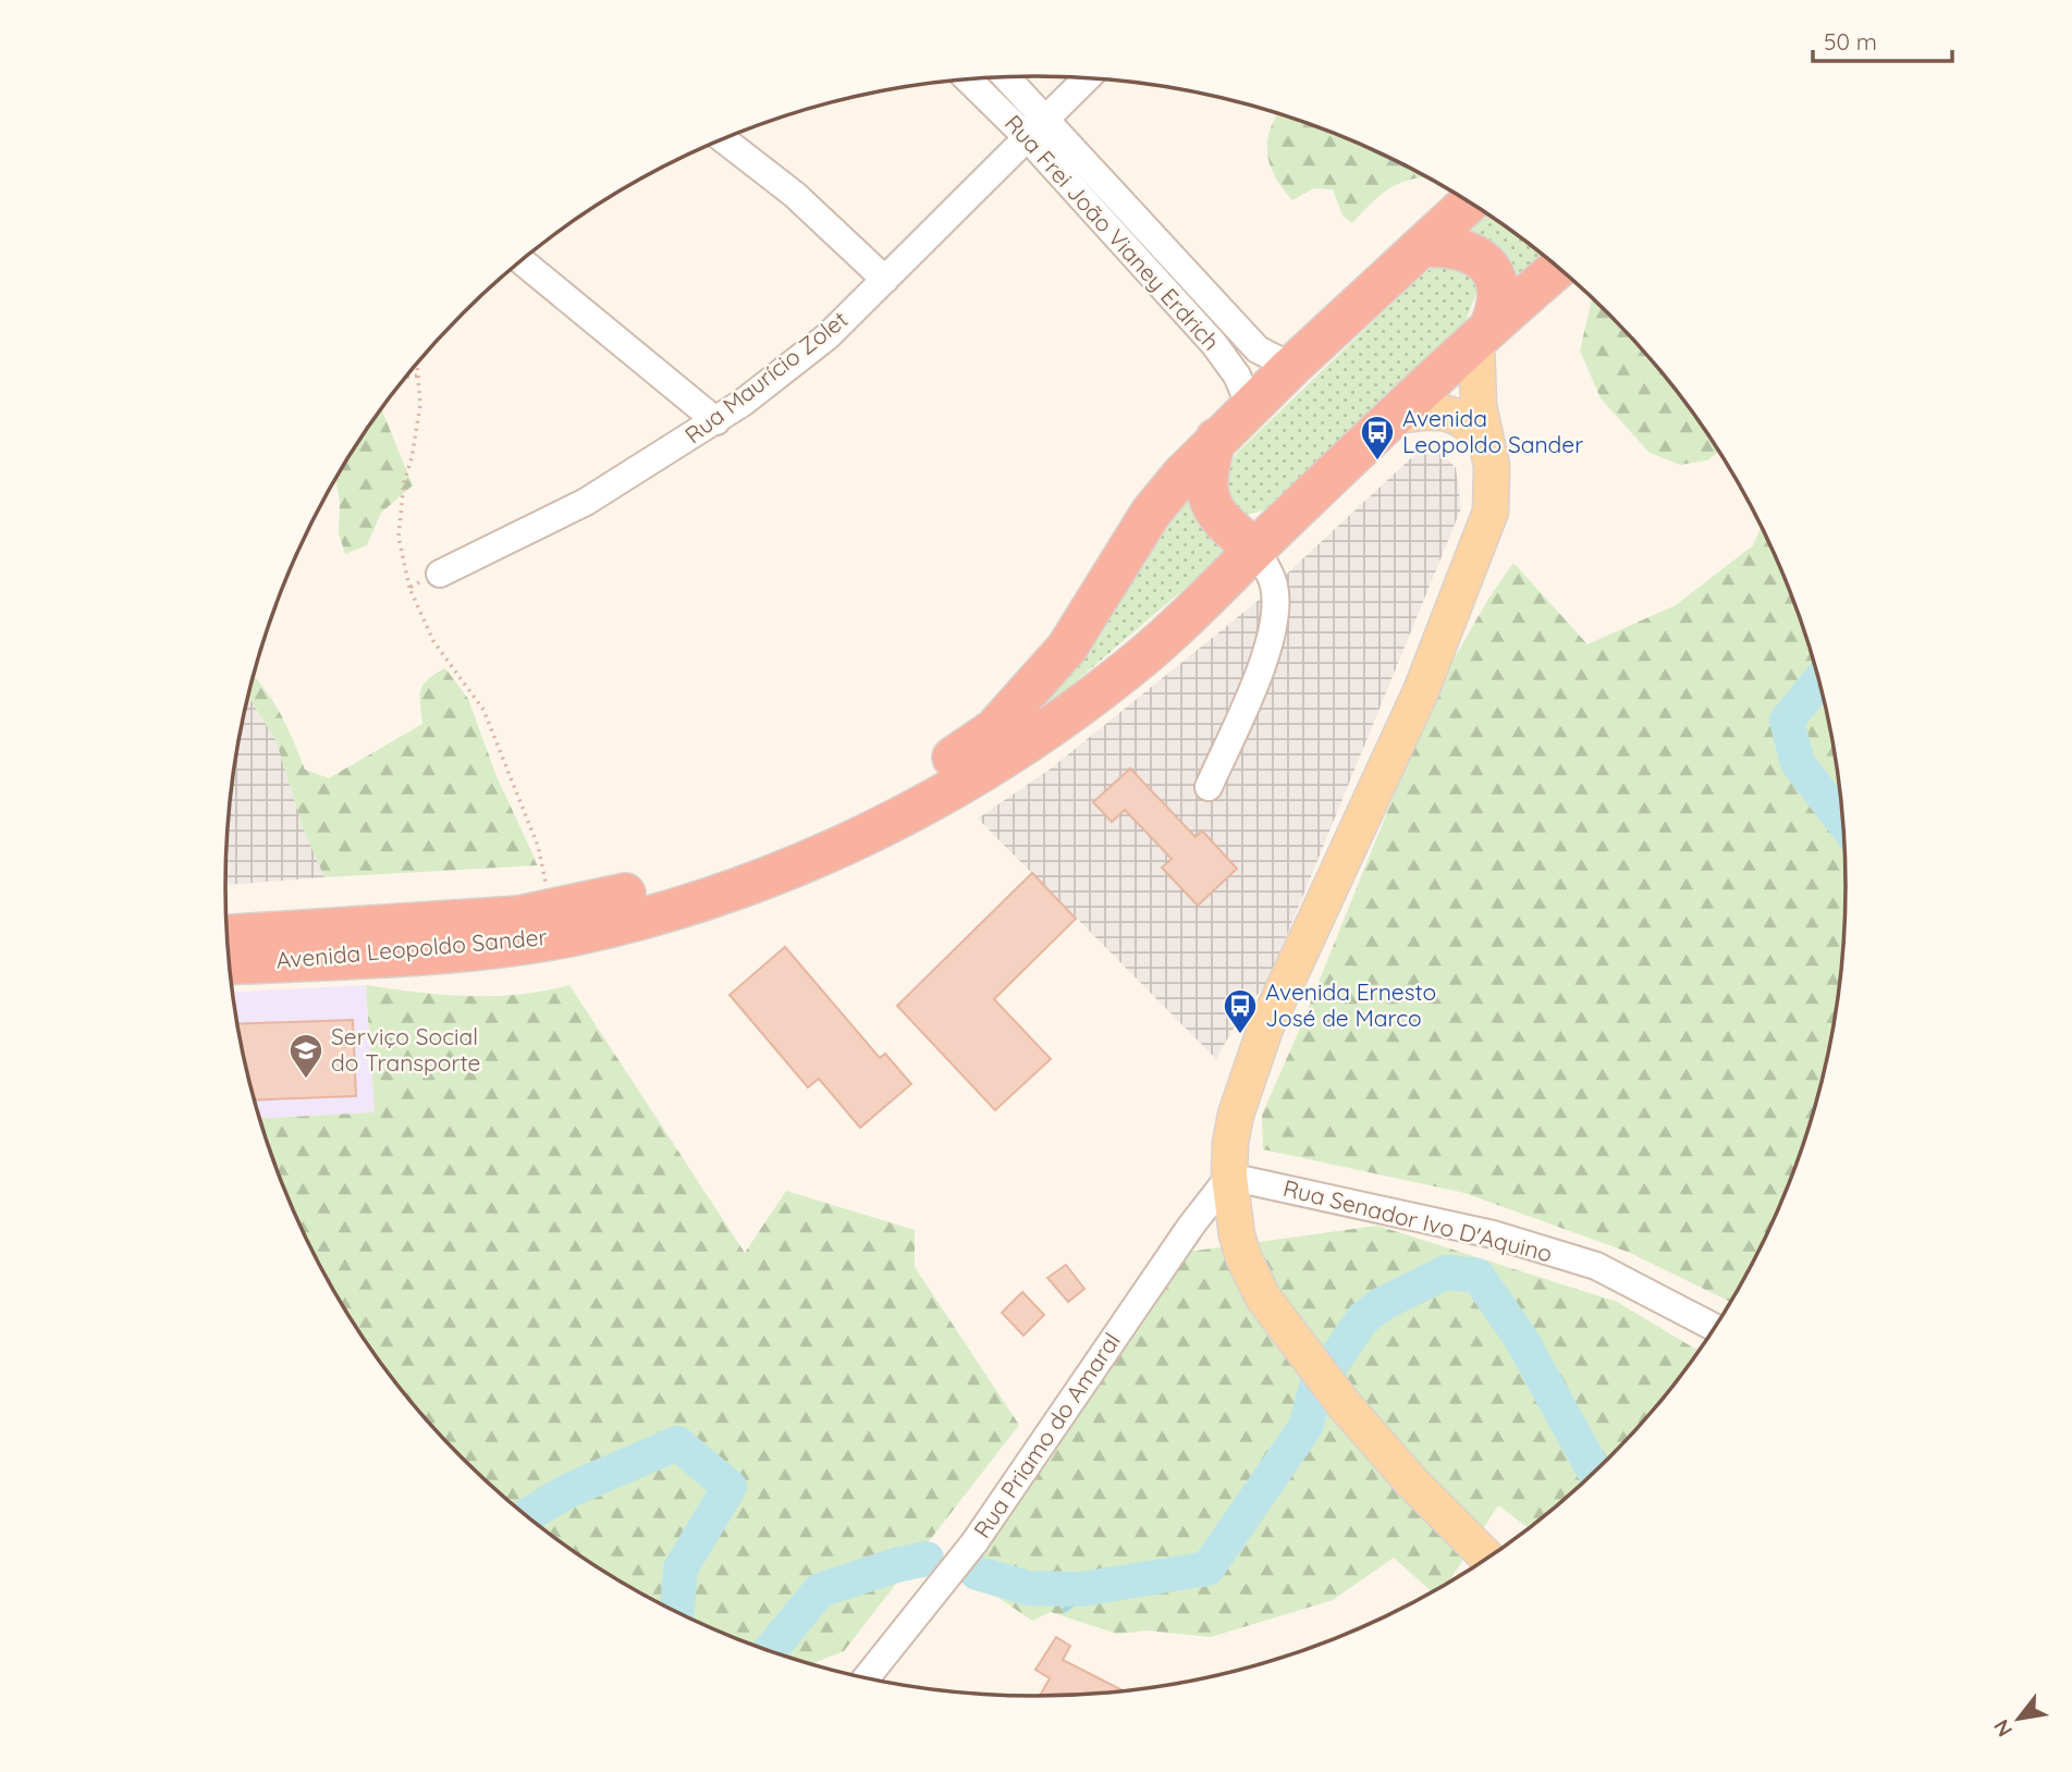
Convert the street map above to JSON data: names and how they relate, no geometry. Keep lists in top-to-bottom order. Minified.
{"streets":{"highway":["Avenida Leopoldo Sander"],"street":["Rua Frei João Vianey Erdrich","Rua Maurício Zolet","Rua Senador Ivo D'Aquino","Rua Priamo do Amaral"]},"crossings":[["Rua Frei João Vianey Erdrich","Rua Maurício Zolet"],["Rua Frei João Vianey Erdrich","Avenida Leopoldo Sander"],["Rua Senador Ivo D'Aquino","Rua Priamo do Amaral"]],"places":{"bus stop":["Avenida Leopoldo Sander","Avenida Ernesto José de Marco"],"school or university":["Serviço Social do Transporte"]},"scale_bar":"50 m","north":"bottom left"}
